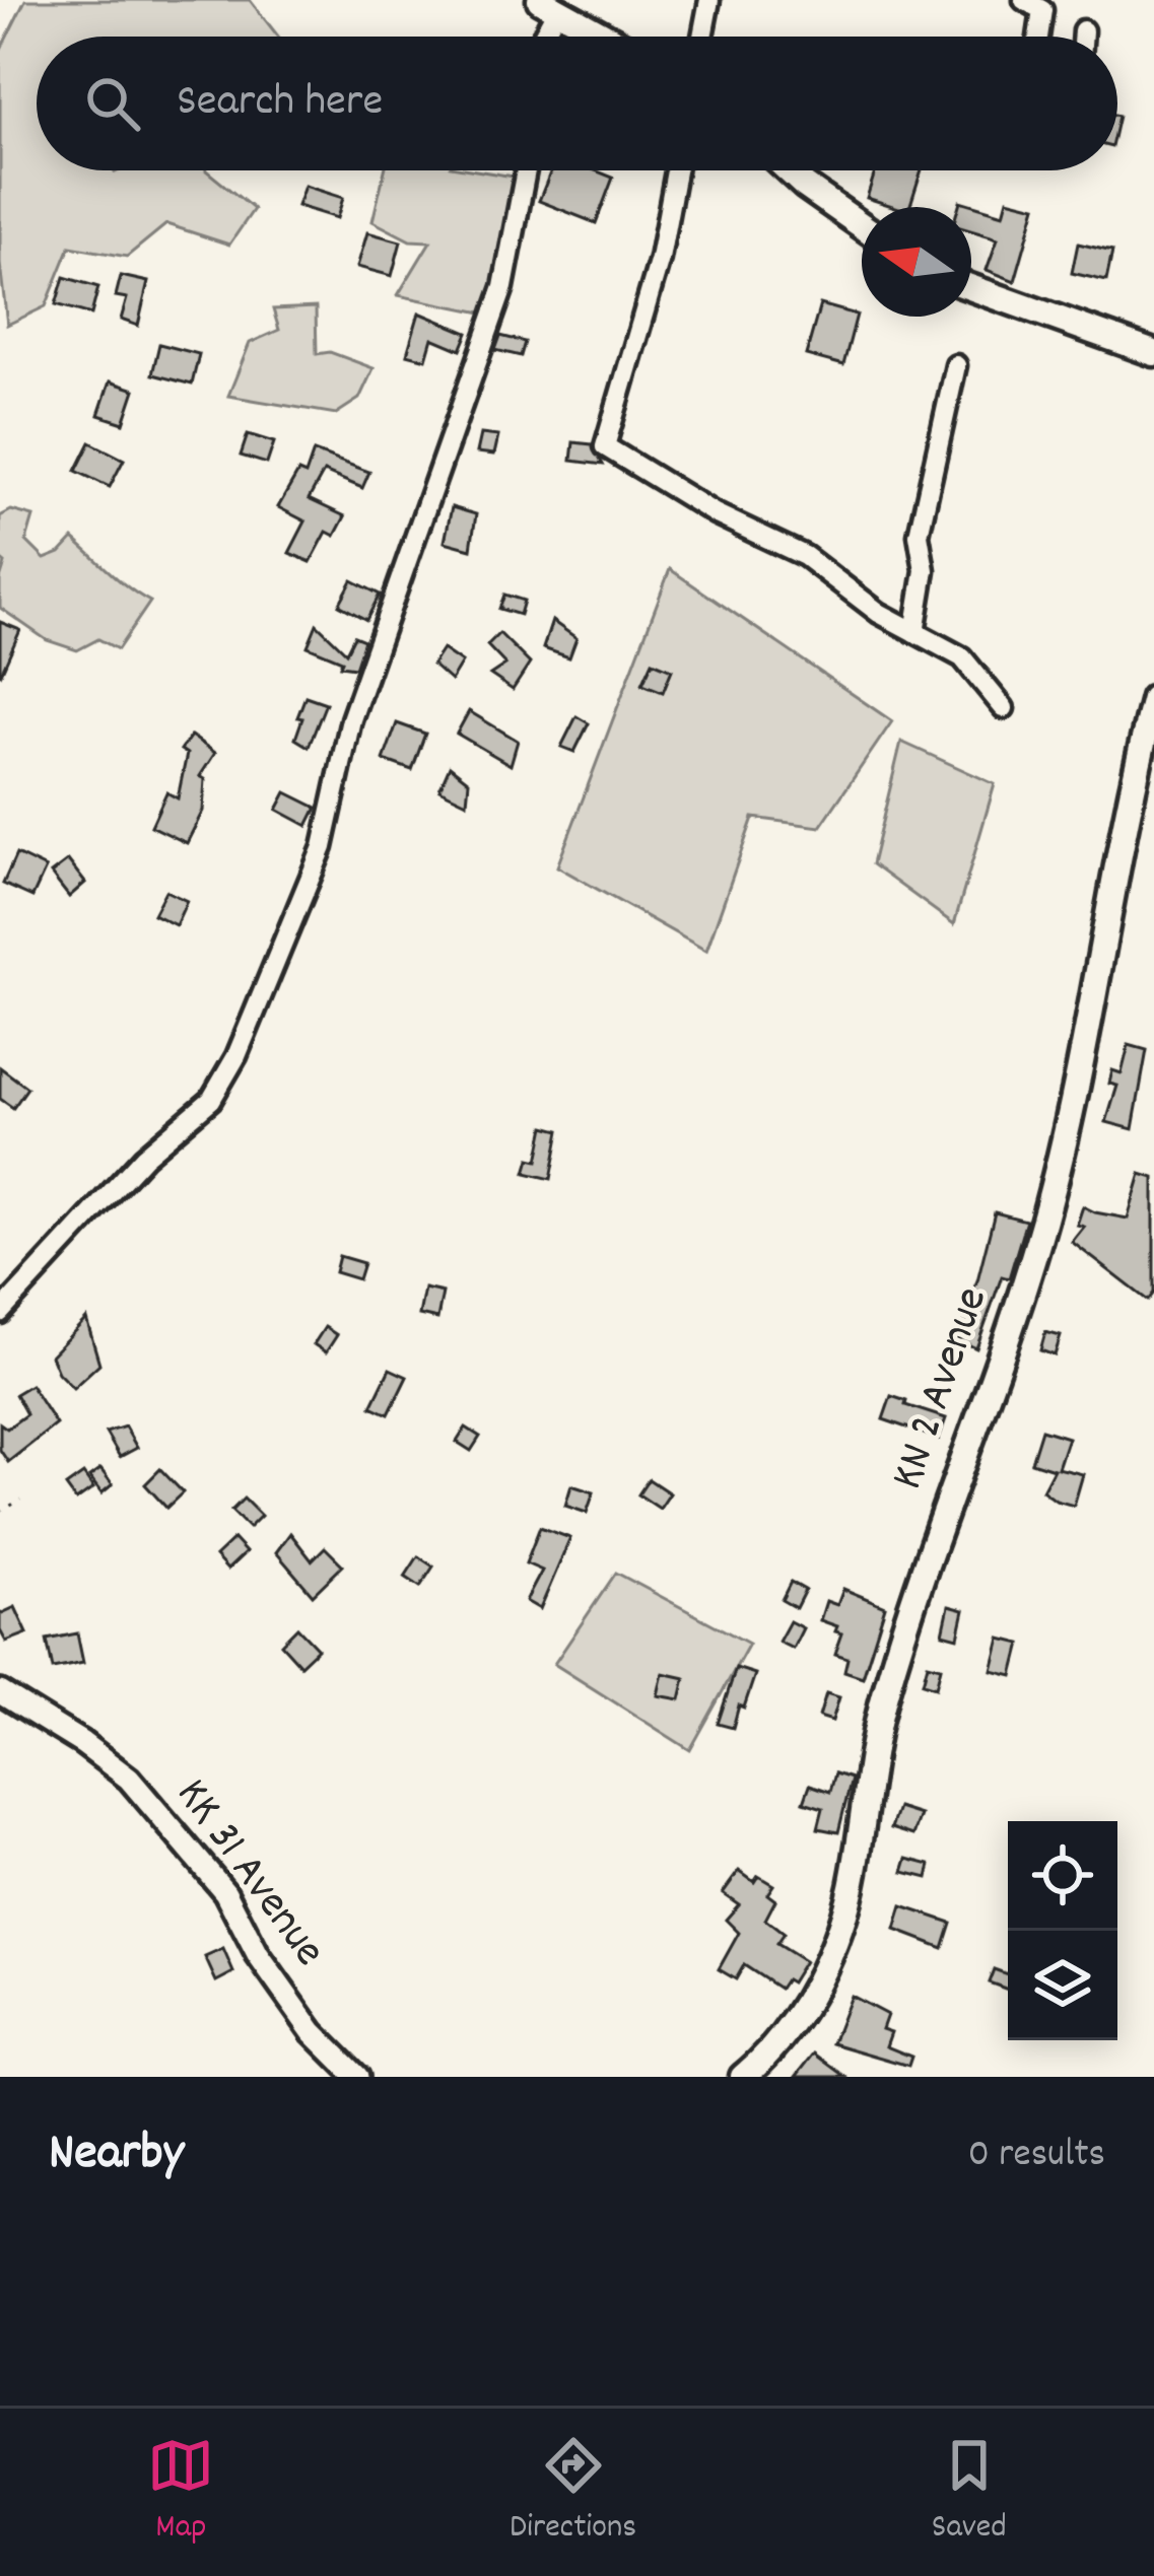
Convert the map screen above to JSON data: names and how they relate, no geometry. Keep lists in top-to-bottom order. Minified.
{"streets":{"main road":["KN 2 Avenue"],"street":["KK 31 Avenue"]},"north":"left","page":{"search":"Search here","heading":["Nearby","0 results"],"nav":["Map","Directions","Saved"]}}
